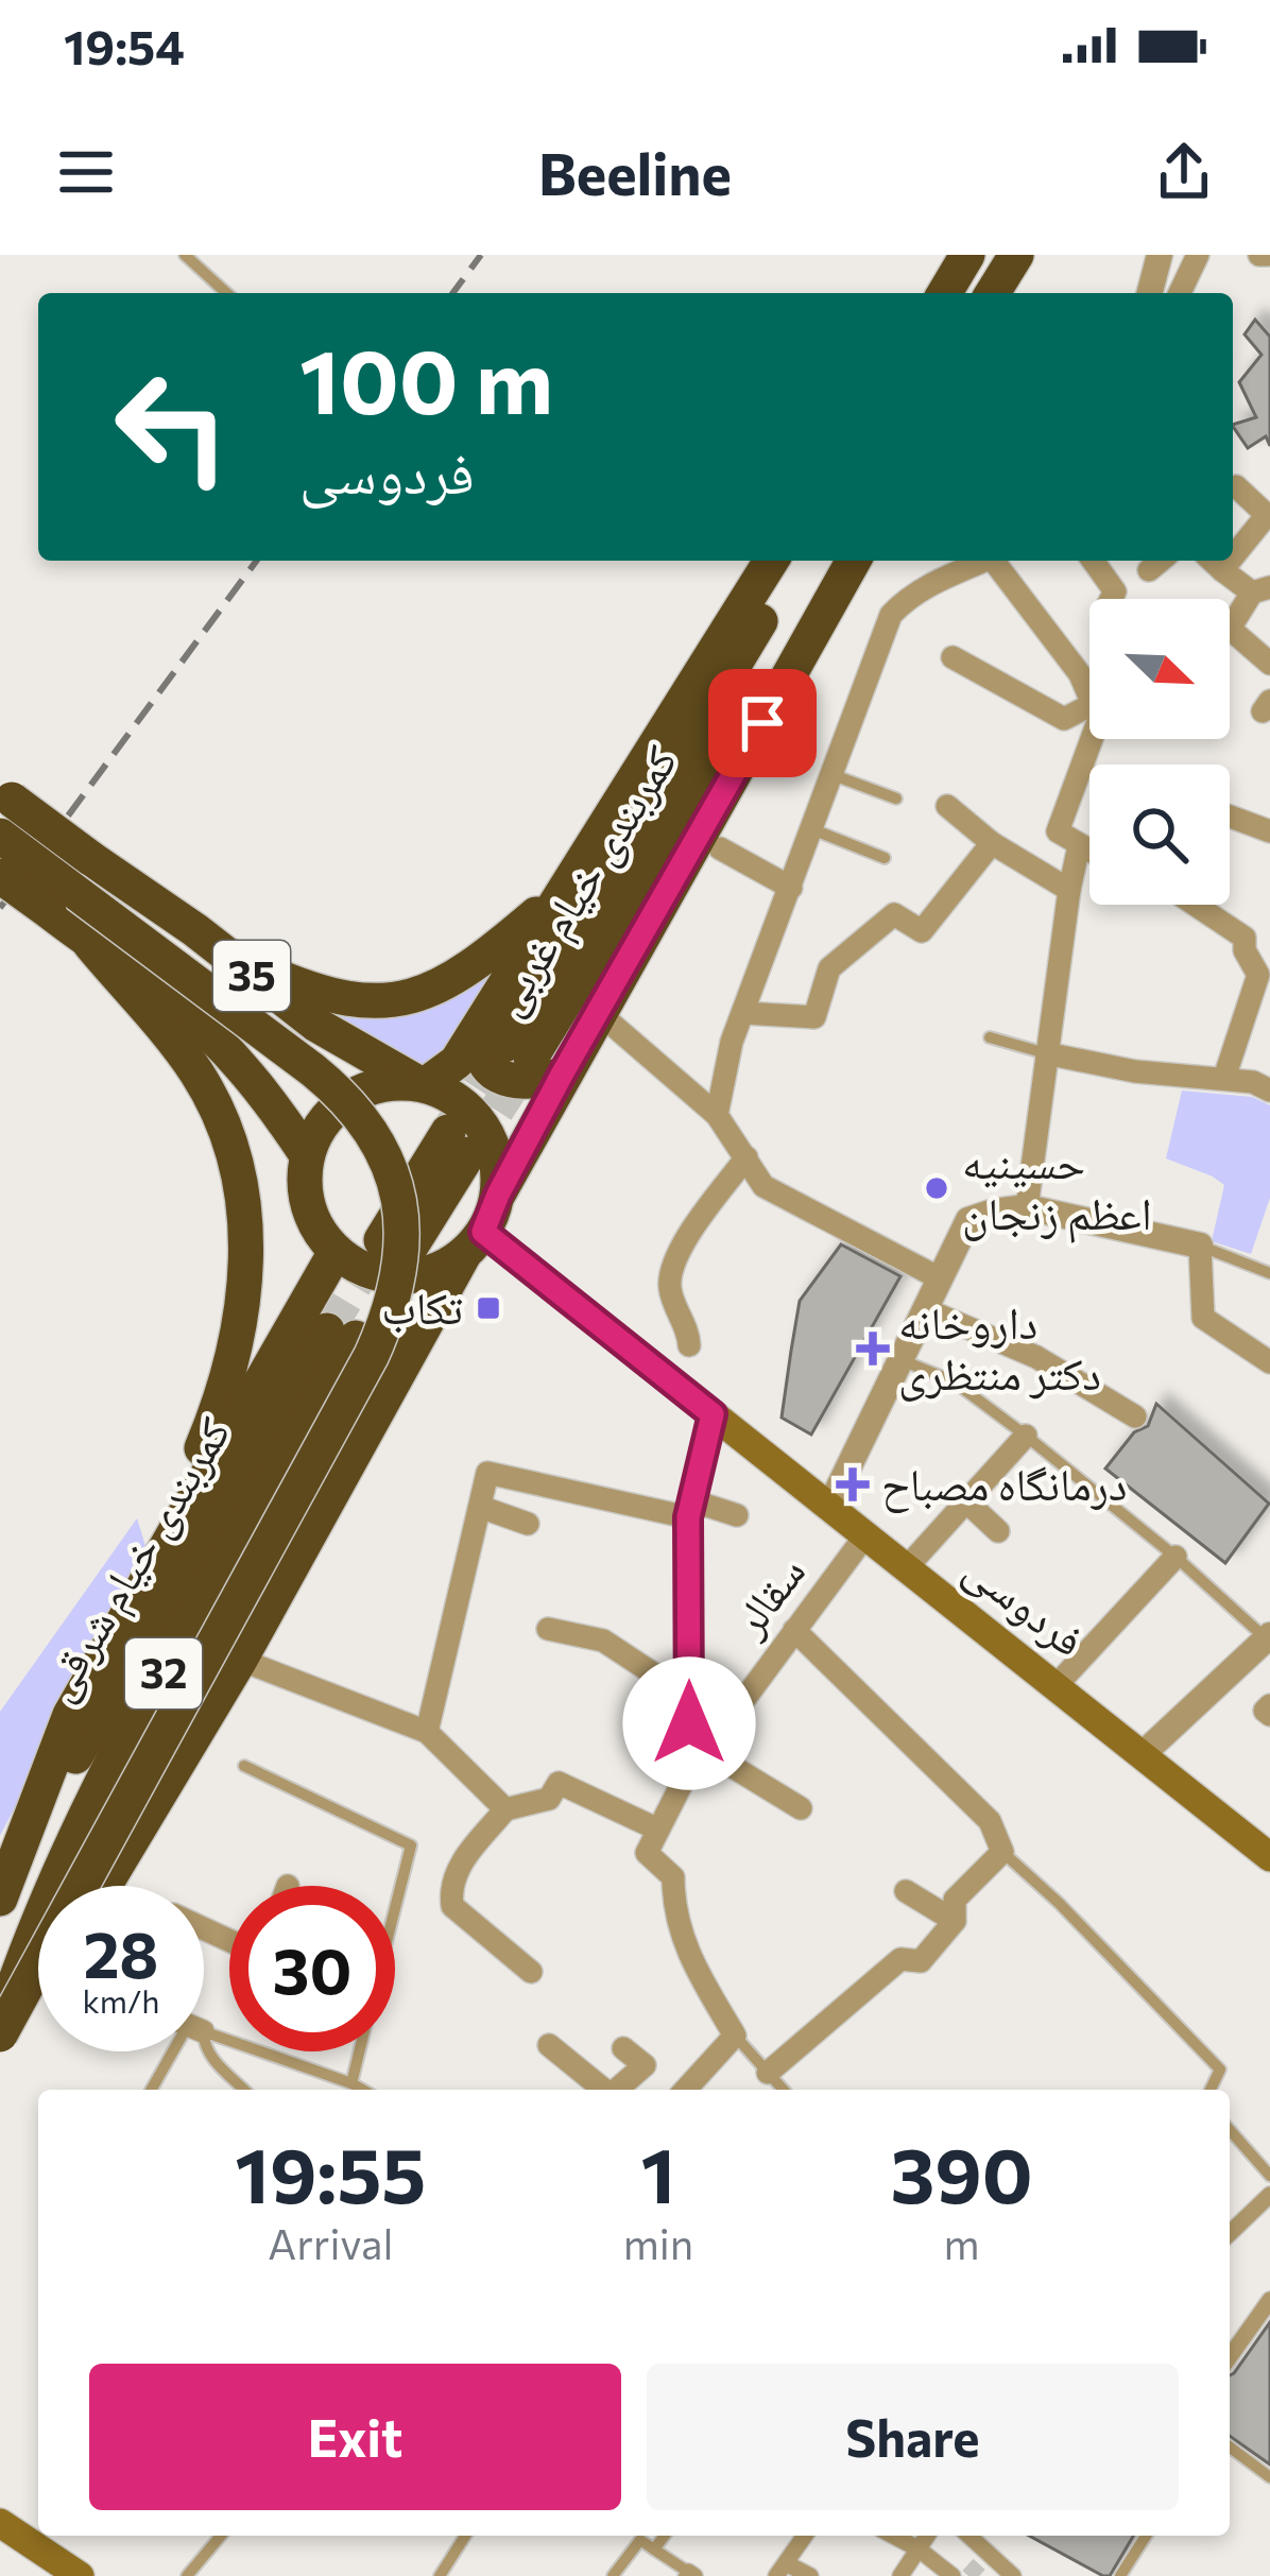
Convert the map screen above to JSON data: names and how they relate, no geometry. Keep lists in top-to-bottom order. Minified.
{"streets":{"highway":["کمربندی خیام غربی","35","کمربندی خیام شرقی","32"],"main road":["فردوسی"],"street":["سقالر"]},"crossings":[["35","فردوسی"],["سقالر","فردوسی"]],"places":{"other":["حسینیه اعظم زنجان"],"transit":["تکاب"],"health":["داروخانه دکتر منتظری","درمانگاه مصباح"]},"north":"bottom right","page":{"status":"19:54","header":"Beeline","turn":["100 m","فردوسی"],"speed":"28 km/h","limit":"30","eta":["19:55","Arrival","1","min","390","m"],"buttons":["Exit","Share"]}}
